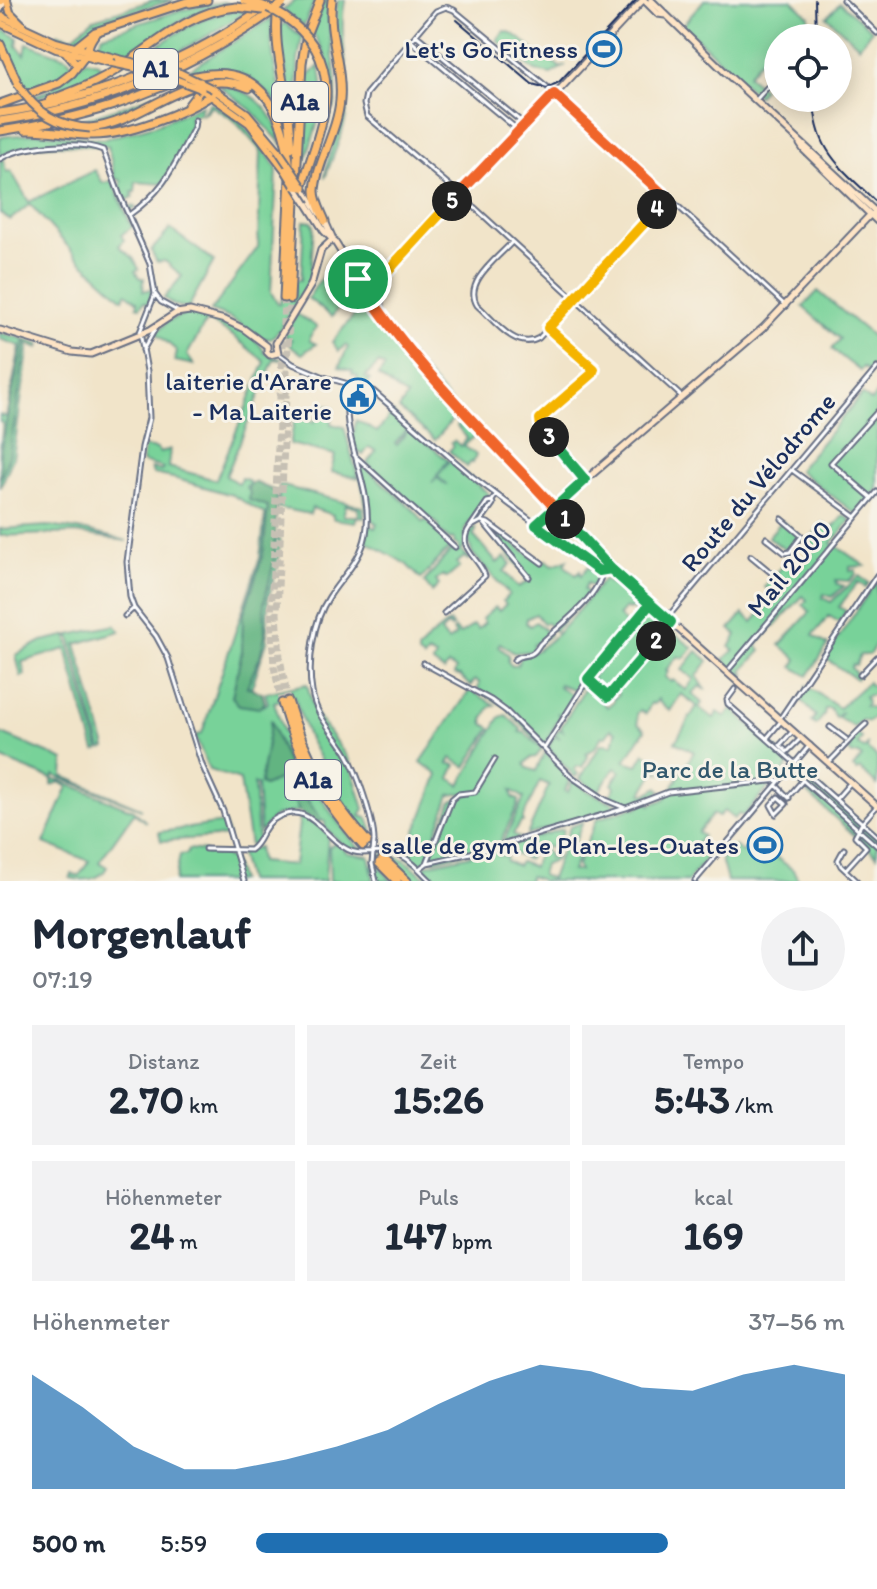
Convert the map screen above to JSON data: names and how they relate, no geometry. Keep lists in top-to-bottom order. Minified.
{"streets":{"highway":["A1","A1a"],"street":["Route du Vélodrome","Mail 2000"]},"crossings":[["A1","A1a"]],"parks":["Parc de la Butte"],"places":{"sports":["Let's Go Fitness","salle de gym de Plan-les-Ouates"],"public building":["laiterie d'Arare - Ma Laiterie"]},"page":{"pins":["5","4","3","1","2"],"heading":["Morgenlauf","07:19"],"stats":[["Distanz","2.70 km"],["Zeit","15:26"],["Tempo","5:43 /km"],["Höhenmeter","24 m"],["Puls","147 bpm"],["kcal","169"]],"chart":["Höhenmeter","37–56 m"],"list":[{"name":"500 m","note":"5:59"}]}}
